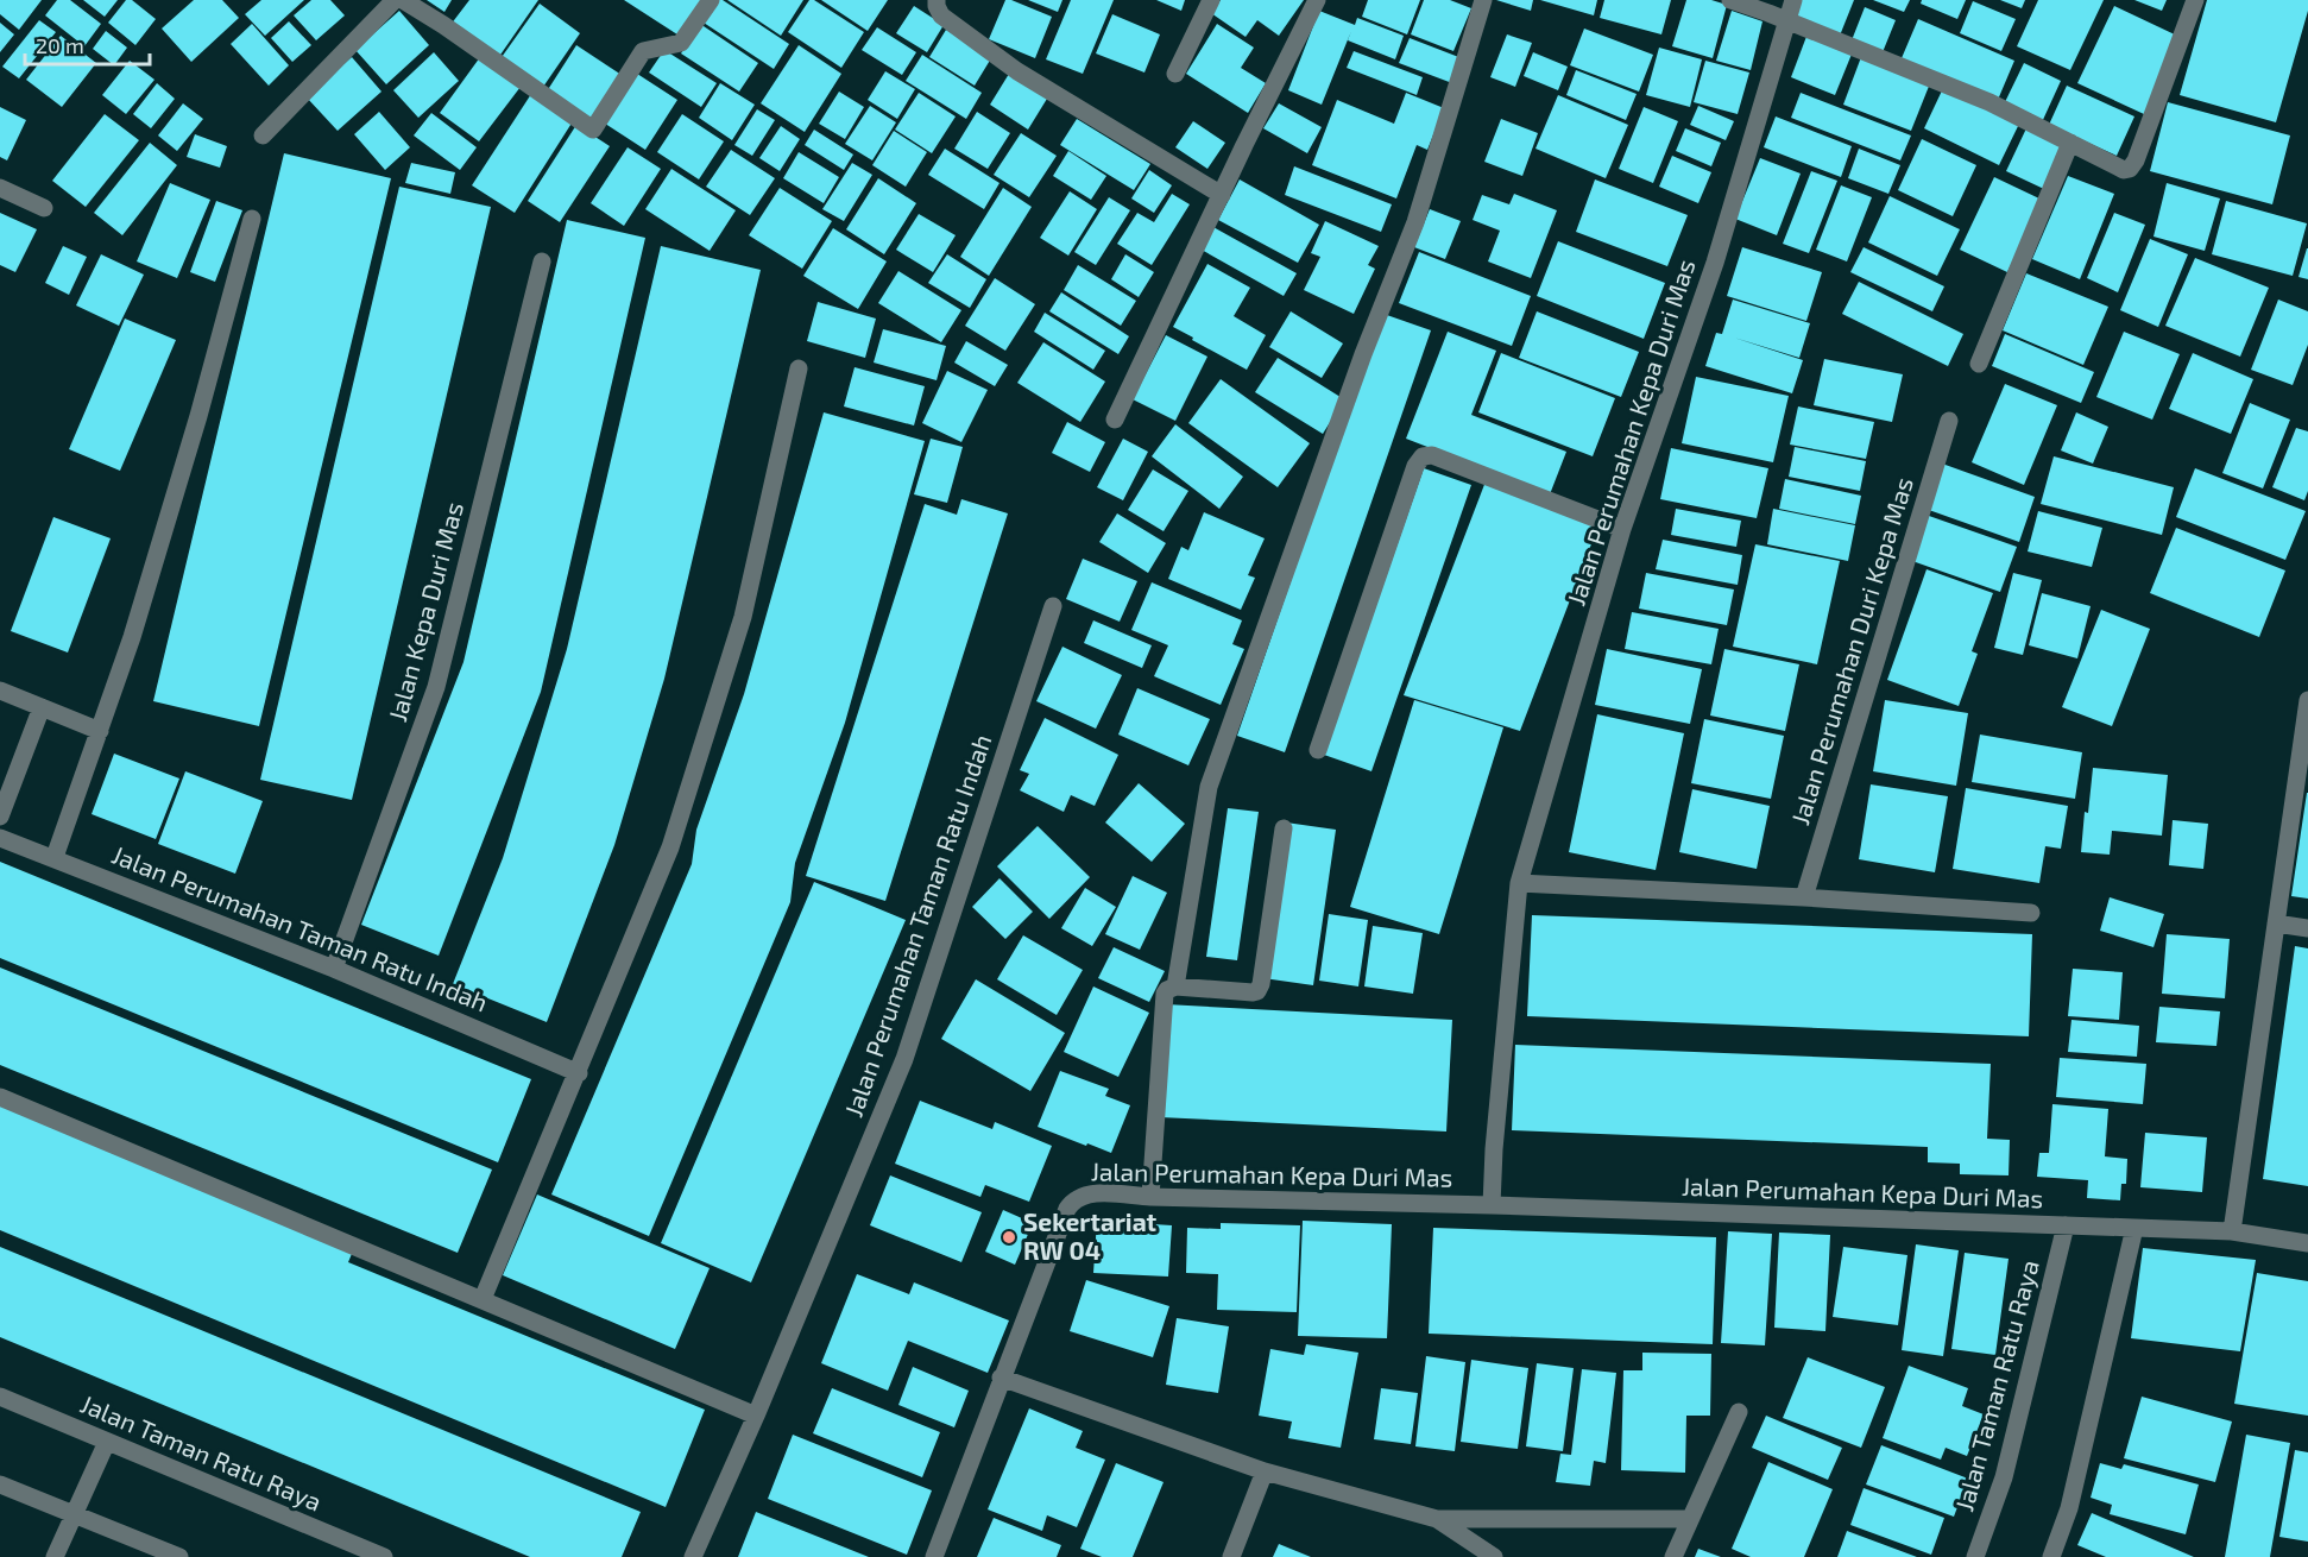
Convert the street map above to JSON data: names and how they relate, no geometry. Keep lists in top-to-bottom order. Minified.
{"streets":{"street":["Jalan Perumahan Kepa Duri Mas","Jalan Kepa Duri Mas","Jalan Perumahan Duri Kepa Mas","Jalan Perumahan Taman Ratu Indah","Jalan Taman Ratu Raya"]},"crossings":[["Jalan Perumahan Kepa Duri Mas","Jalan Taman Ratu Raya"],["Jalan Kepa Duri Mas","Jalan Perumahan Taman Ratu Indah"]],"places":["Sekertariat RW 04"],"scale_bar":"20 m"}
